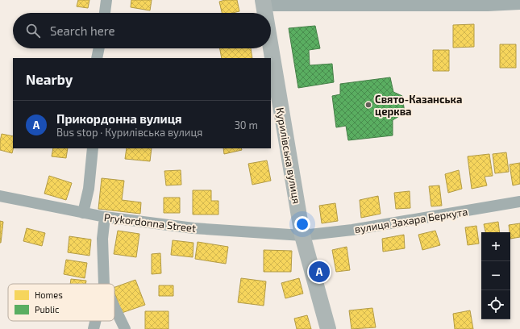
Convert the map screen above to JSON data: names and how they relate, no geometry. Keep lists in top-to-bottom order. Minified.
{"streets":{"main road":["Курилівська вулиця"],"street":["вулиця Захара Беркута","Prykordonna Street"]},"crossings":[["Курилівська вулиця","вулиця Захара Беркута"],["Курилівська вулиця","Prykordonna Street"],["вулиця Захара Беркута","Prykordonna Street"]],"places":["Свято-Казанська церква"],"legend":["Homes","Public"],"page":{"search":"Search here","heading":"Nearby","list":[{"mark":"A","name":"Прикордонна вулиця","note":"Bus stop · Курилівська вулиця","value":"30 m"}],"map_buttons":["+","−"],"pins":"A"}}
